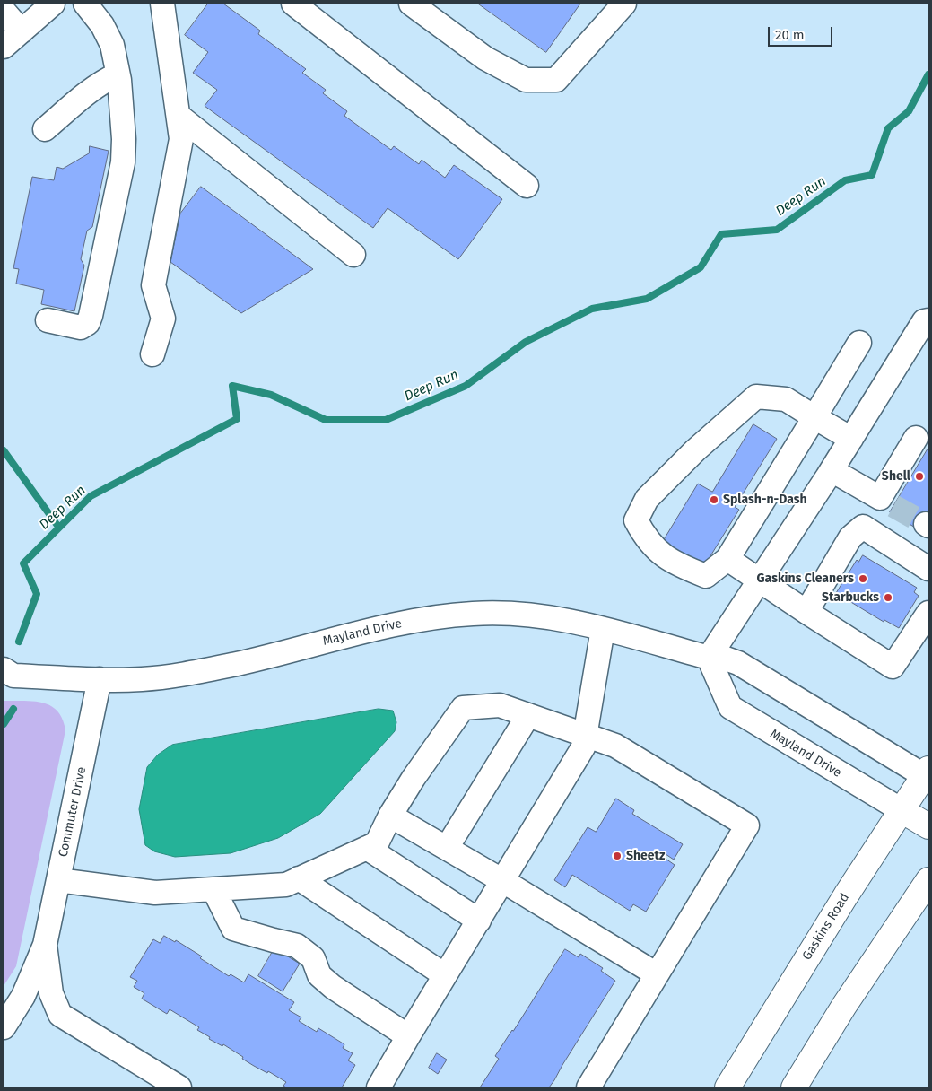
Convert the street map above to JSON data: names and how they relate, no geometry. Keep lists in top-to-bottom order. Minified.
{"streets":{"main road":["Mayland Drive","Gaskins Road"],"street":["Commuter Drive"]},"crossings":[["Mayland Drive","Commuter Drive"],["Mayland Drive","Gaskins Road"]],"water":["Deep Run"],"places":["Shell","Splash-n-Dash","Gaskins Cleaners","Starbucks","Sheetz"],"scale_bar":"20 m"}
